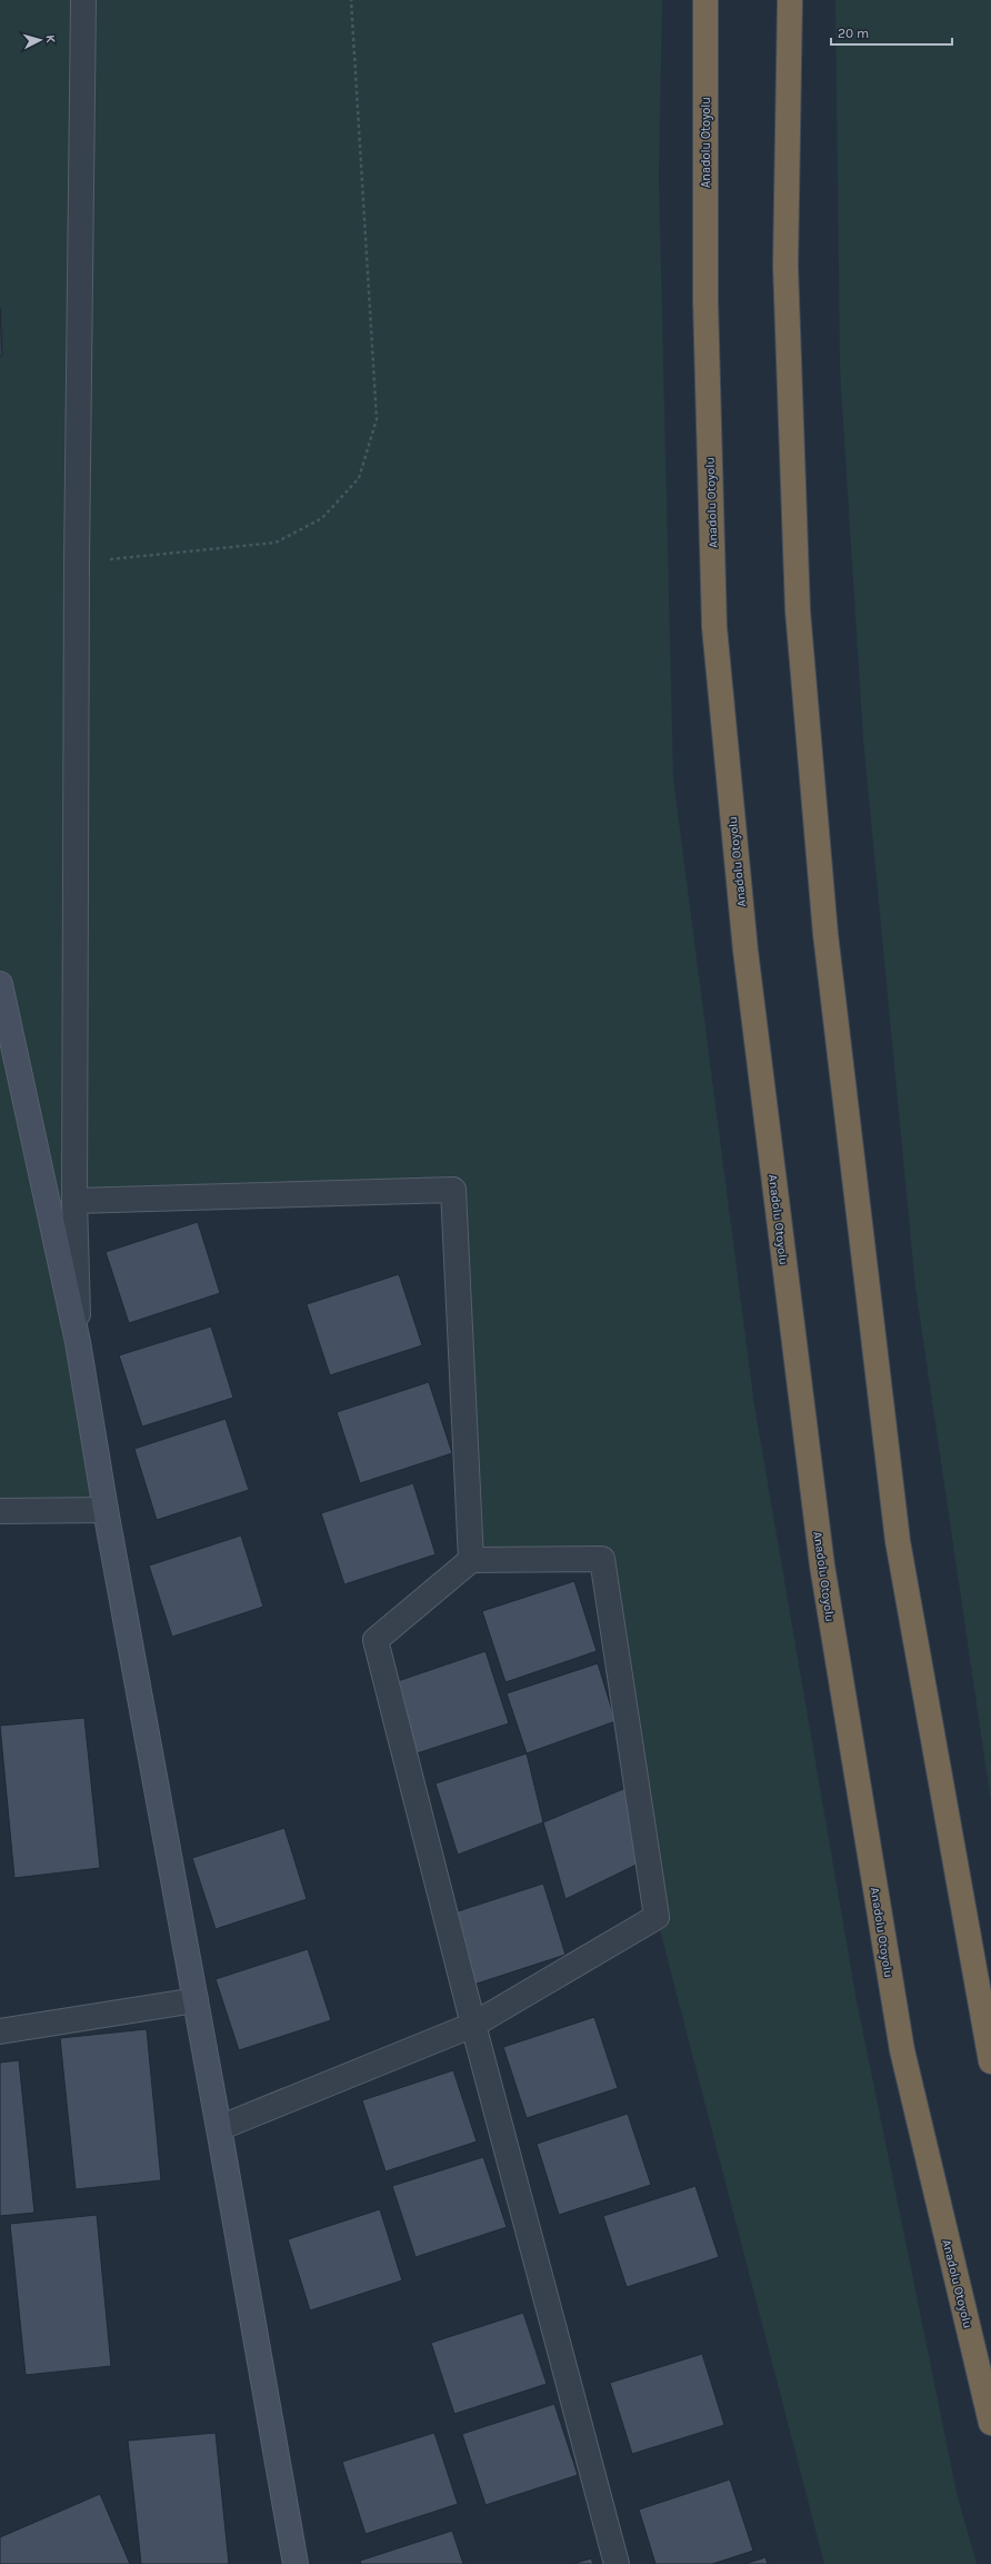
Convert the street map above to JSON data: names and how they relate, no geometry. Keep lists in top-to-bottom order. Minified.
{"streets":{"highway":["Anadolu Otoyolu"]},"scale_bar":"20 m","north":"right"}
